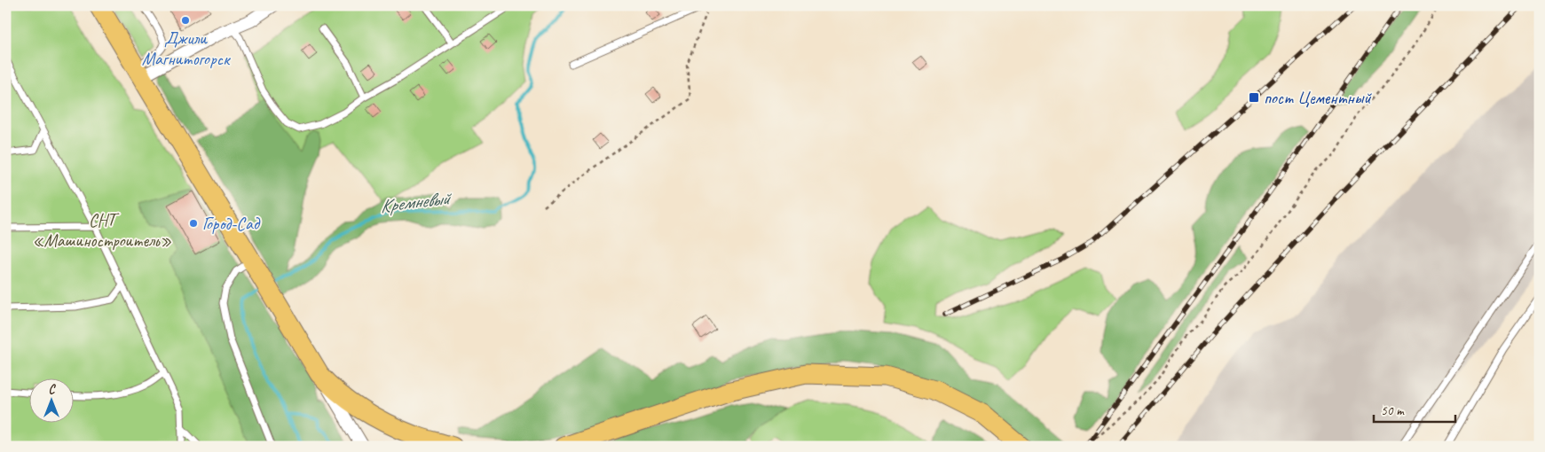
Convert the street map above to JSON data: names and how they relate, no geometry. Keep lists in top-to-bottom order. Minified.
{"water":["Кремневый"],"parks":["СНТ «Машиностроитель»"],"places":{"other":["Джили Магнитогорск","Город-Сад"],"transit":["пост Цементный"]},"scale_bar":"50 m","north":"top"}
